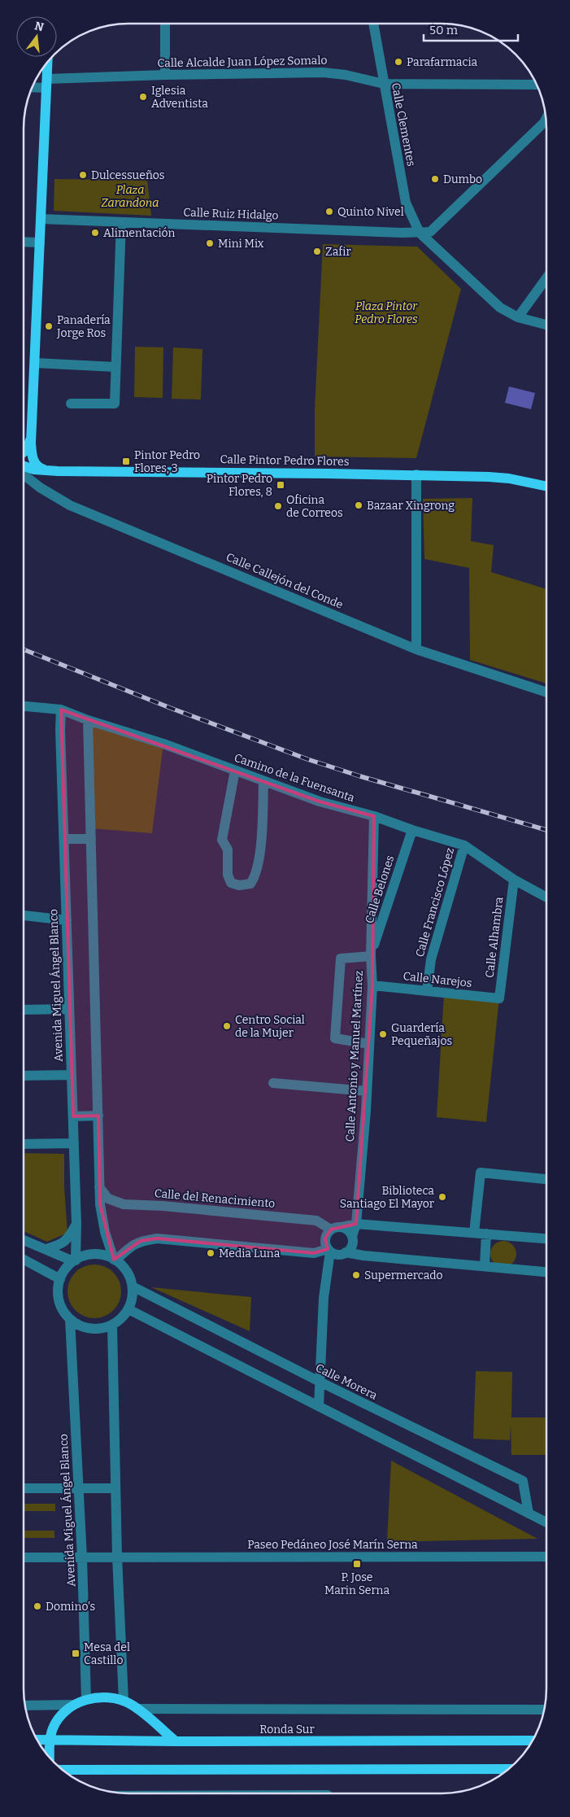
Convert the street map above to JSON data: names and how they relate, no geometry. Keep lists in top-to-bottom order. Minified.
{"streets":{"main road":["Calle Pintor Pedro Flores","Ronda Sur"],"street":["Calle Alcalde Juan López Somalo","Calle Clementes","Calle Ruiz Hidalgo","Calle Callejón del Conde","Camino de la Fuensanta","Calle Belones","Calle Francisco López","Calle Alhambra","Calle Narejos","Avenida Miguel Ángel Blanco","Calle Antonio y Manuel Martínez","Calle del Renacimiento","Calle Morera","Paseo Pedáneo José Marín Serna"]},"crossings":[["Calle Alcalde Juan López Somalo","Calle Clementes"],["Calle Clementes","Calle Ruiz Hidalgo"],["Camino de la Fuensanta","Calle Belones"],["Camino de la Fuensanta","Calle Francisco López"],["Camino de la Fuensanta","Calle Alhambra"],["Camino de la Fuensanta","Avenida Miguel Ángel Blanco"],["Camino de la Fuensanta","Calle Antonio y Manuel Martínez"],["Calle Belones","Calle Antonio y Manuel Martínez"],["Calle Francisco López","Calle Narejos"],["Calle Alhambra","Calle Narejos"],["Calle Narejos","Calle Antonio y Manuel Martínez"],["Avenida Miguel Ángel Blanco","Calle Morera"],["Avenida Miguel Ángel Blanco","Paseo Pedáneo José Marín Serna"],["Calle Antonio y Manuel Martínez","Calle del Renacimiento"]],"parks":["Plaza Zarandona","Plaza Pintor Pedro Flores"],"places":{"other":["Parafarmacia","Iglesia Adventista","Dulcessueños","Dumbo","Quinto Nivel","Alimentación","Mini Mix","Zafir","Panadería Jorge Ros","Bazaar Xingrong","Oficina de Correos","Centro Social de la Mujer","Guardería Pequeñajos","Biblioteca Santiago El Mayor","Media Luna","Supermercado","Domino's"],"transit":["Pintor Pedro Flores, 3","Pintor Pedro Flores, 8","P. Jose Marin Serna","Mesa del Castillo"]},"scale_bar":"50 m","north":"top"}
